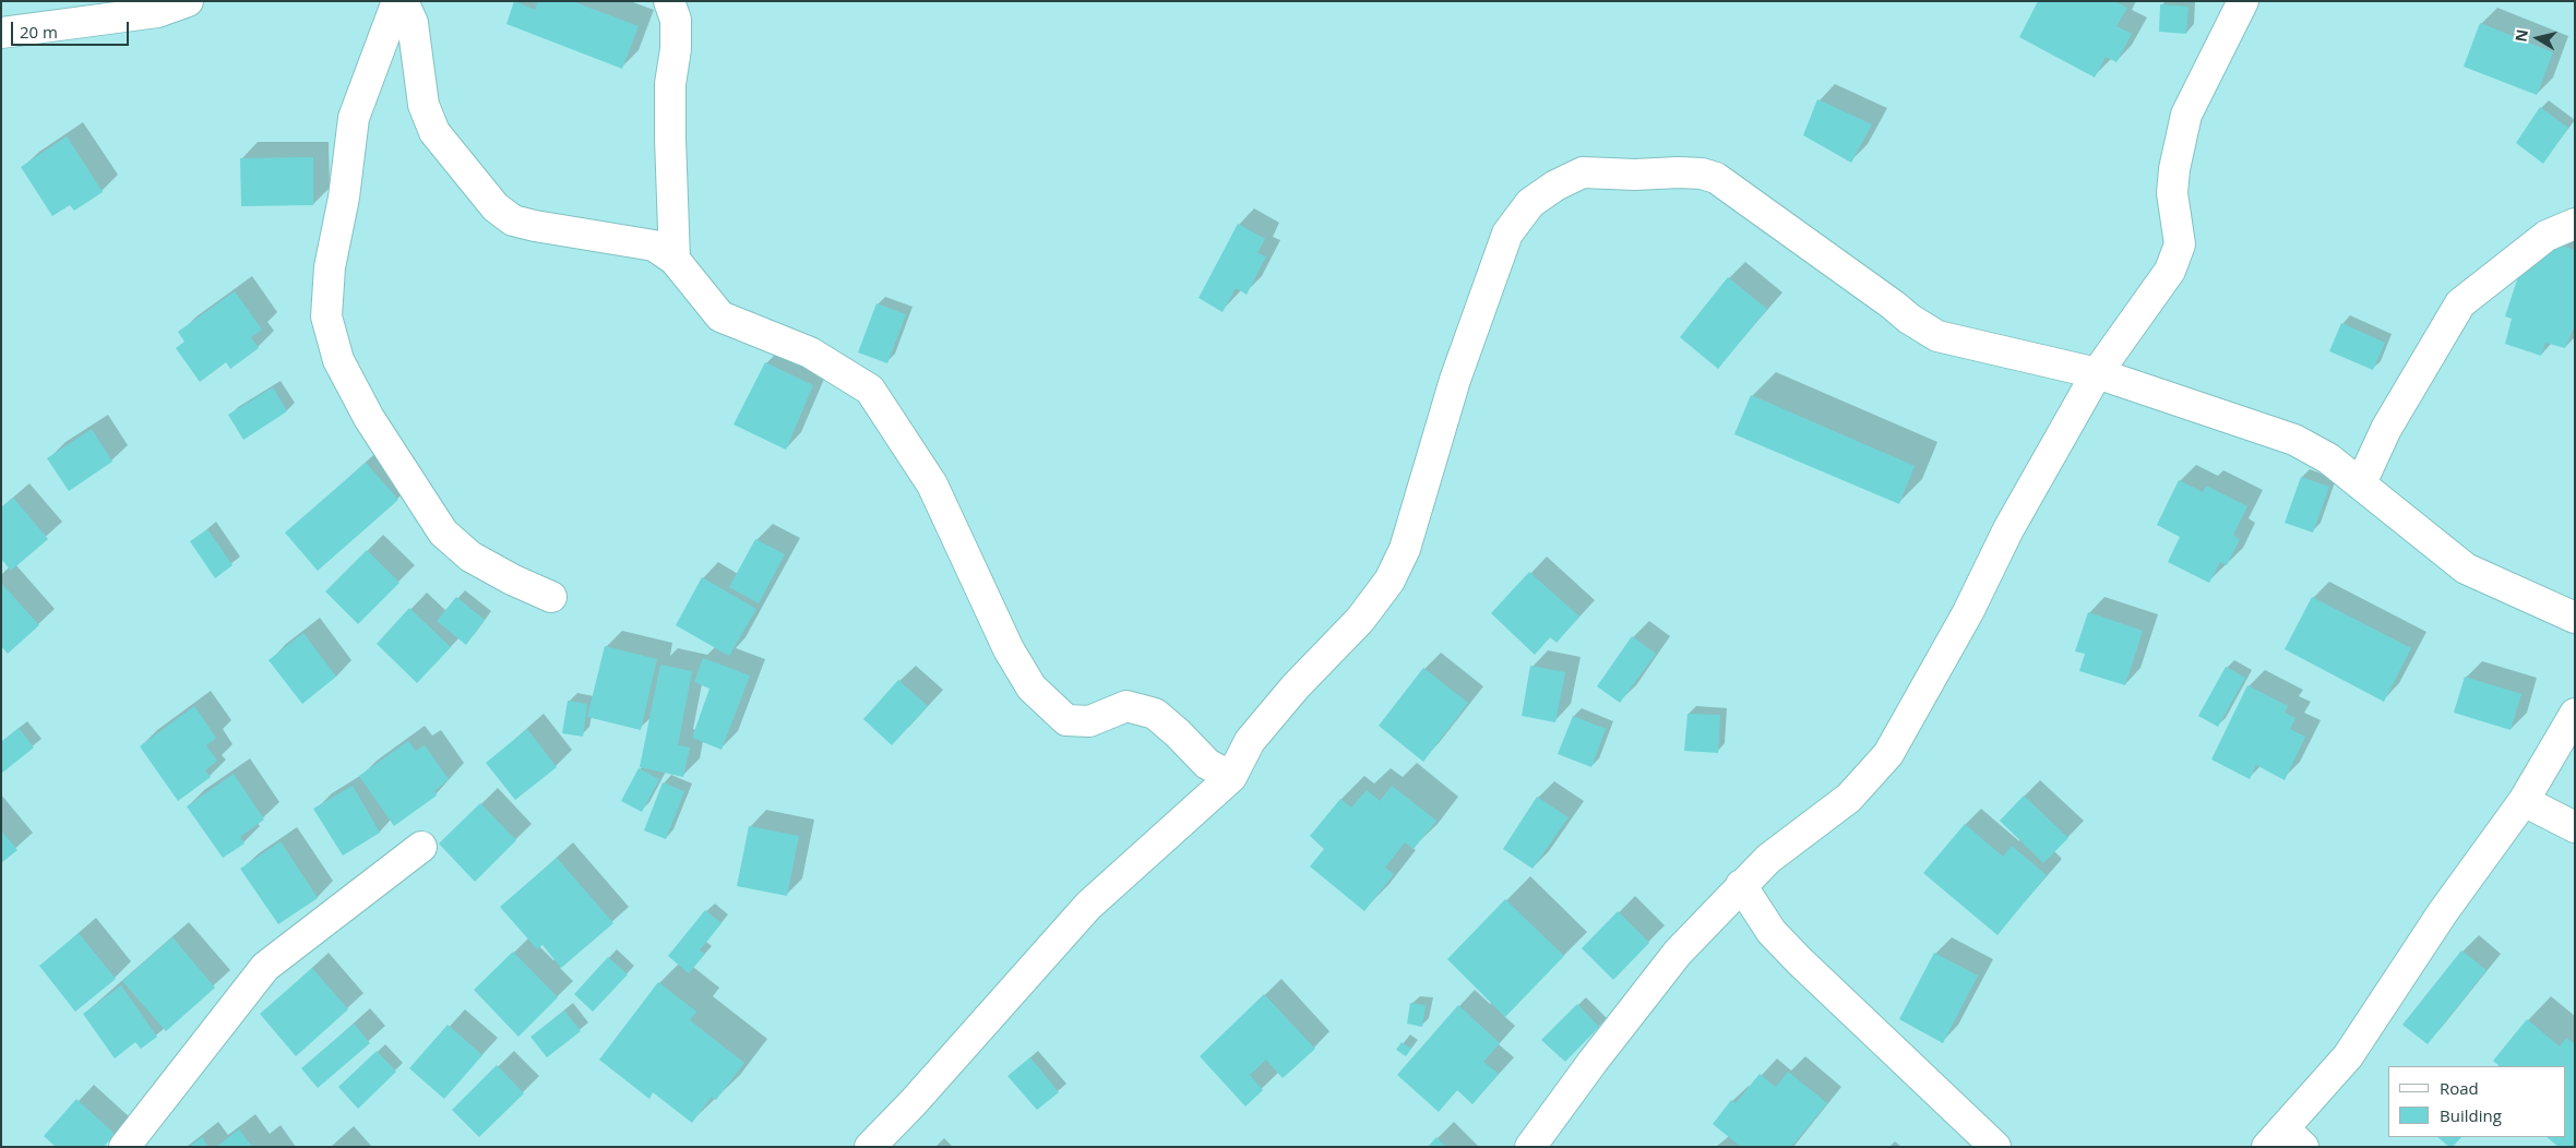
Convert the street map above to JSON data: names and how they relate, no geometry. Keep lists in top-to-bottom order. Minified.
{"legend":["Road","Building"],"scale_bar":"20 m","north":"left"}
